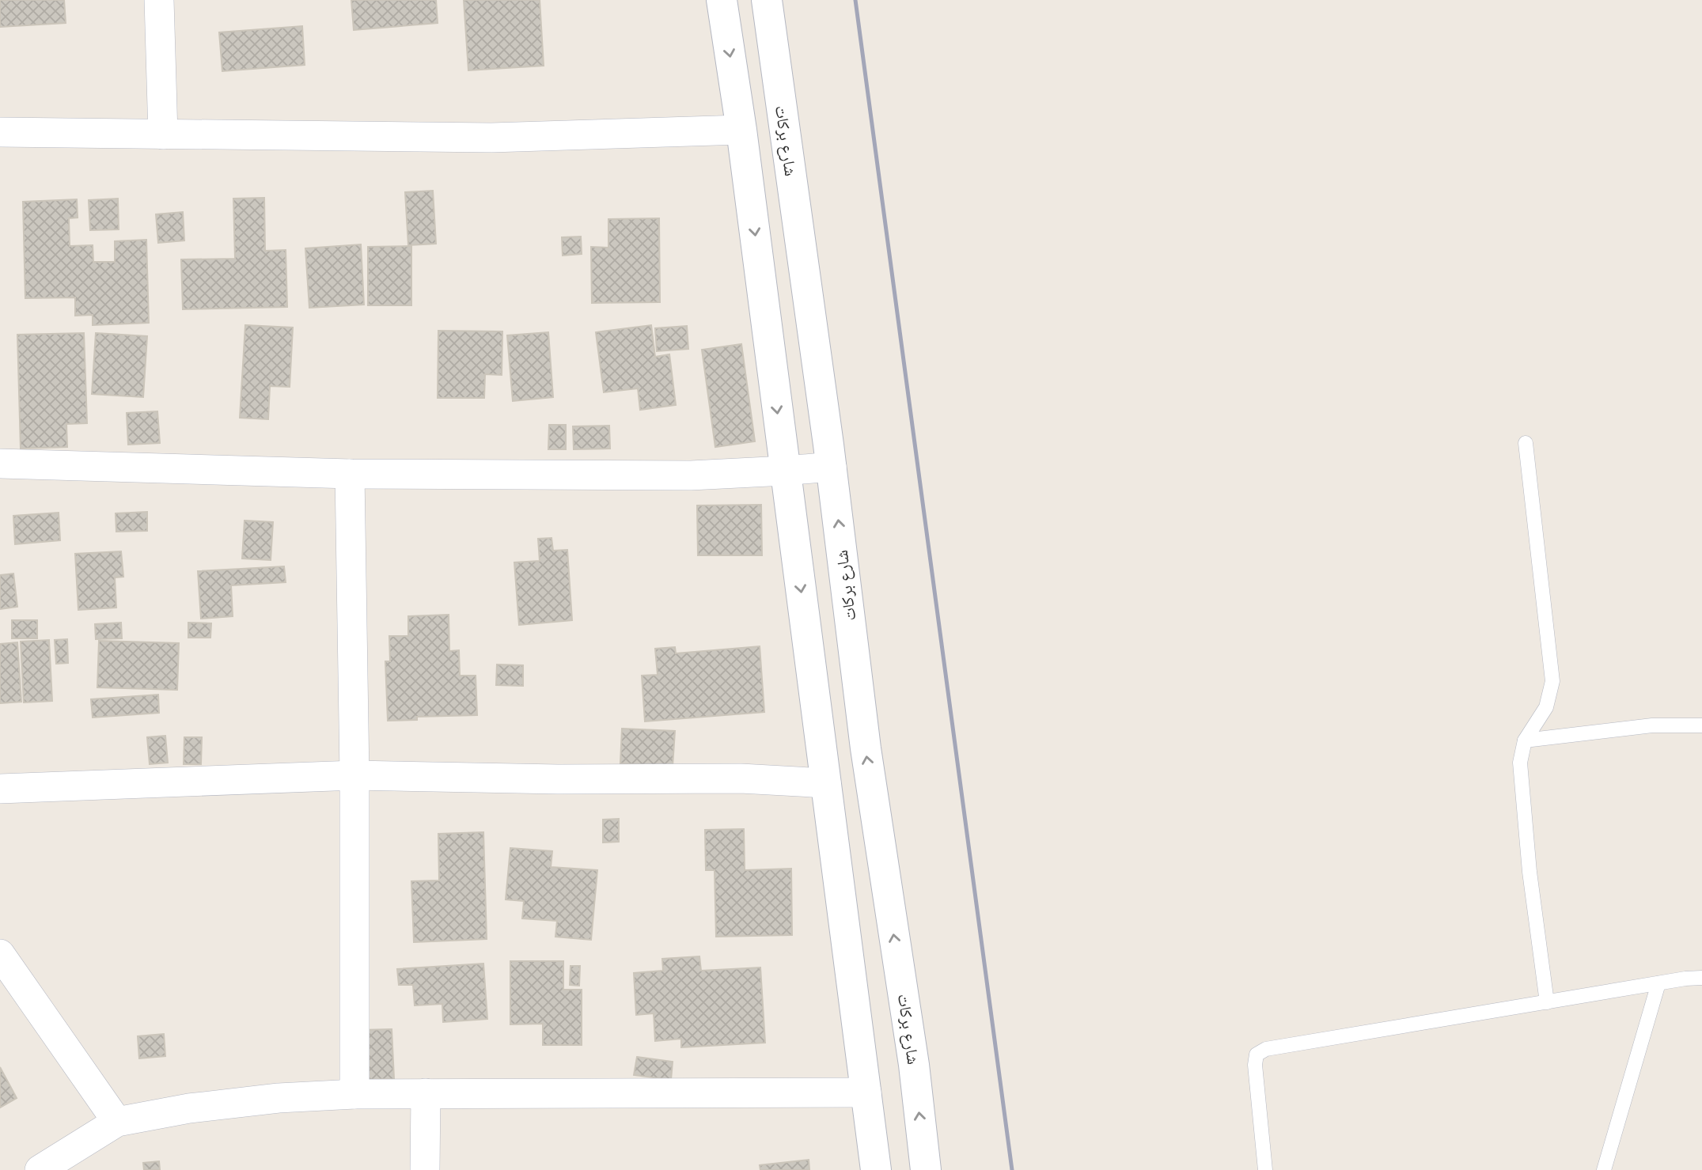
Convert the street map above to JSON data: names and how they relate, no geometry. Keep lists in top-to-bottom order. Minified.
{"streets":{"main road":["شارع بركات"]}}
